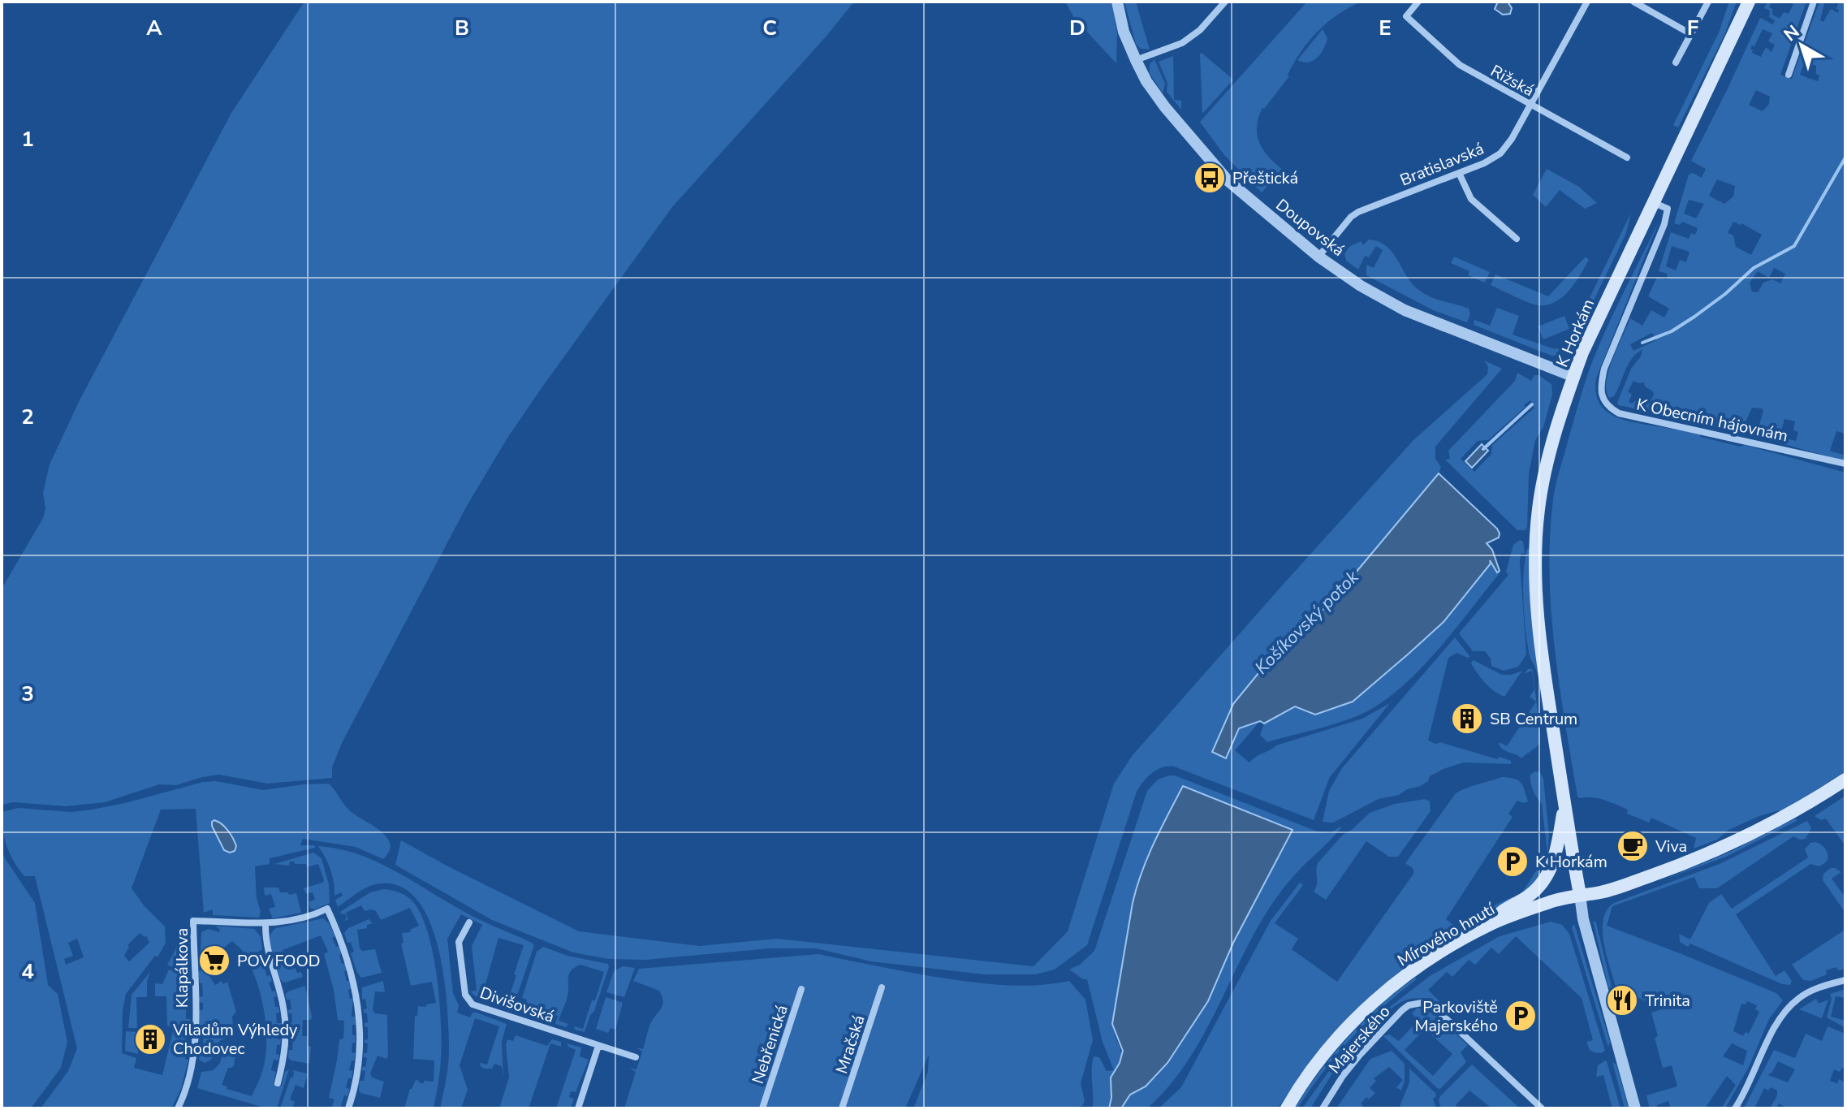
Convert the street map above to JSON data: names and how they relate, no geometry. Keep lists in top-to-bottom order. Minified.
{"streets":{"main road":["K Horkám","Mírového hnutí"],"street":["Rižská","Bratislavská","Doupovská","K Obecním hájovnám","Klapálkova","Divišovská","Majerského","Nebřenická","Mračská"]},"crossings":[["Rižská","Bratislavská"],["Bratislavská","Doupovská"],["Doupovská","K Horkám"],["K Horkám","K Obecním hájovnám"],["K Horkám","Mírového hnutí"]],"water":["Košíkovský potok"],"places":{"bus stop":["Přeštická"],"building":["SB Centrum","Viladům Výhledy Chodovec"],"cafe":["Viva"],"parking":["K Horkám","Parkoviště Majerského"],"supermarket":["POV FOOD"],"restaurant":["Trinita"]},"north":"top left","grid":{"columns":["A","B","C","D","E","F"],"rows":["1","2","3","4"]}}
